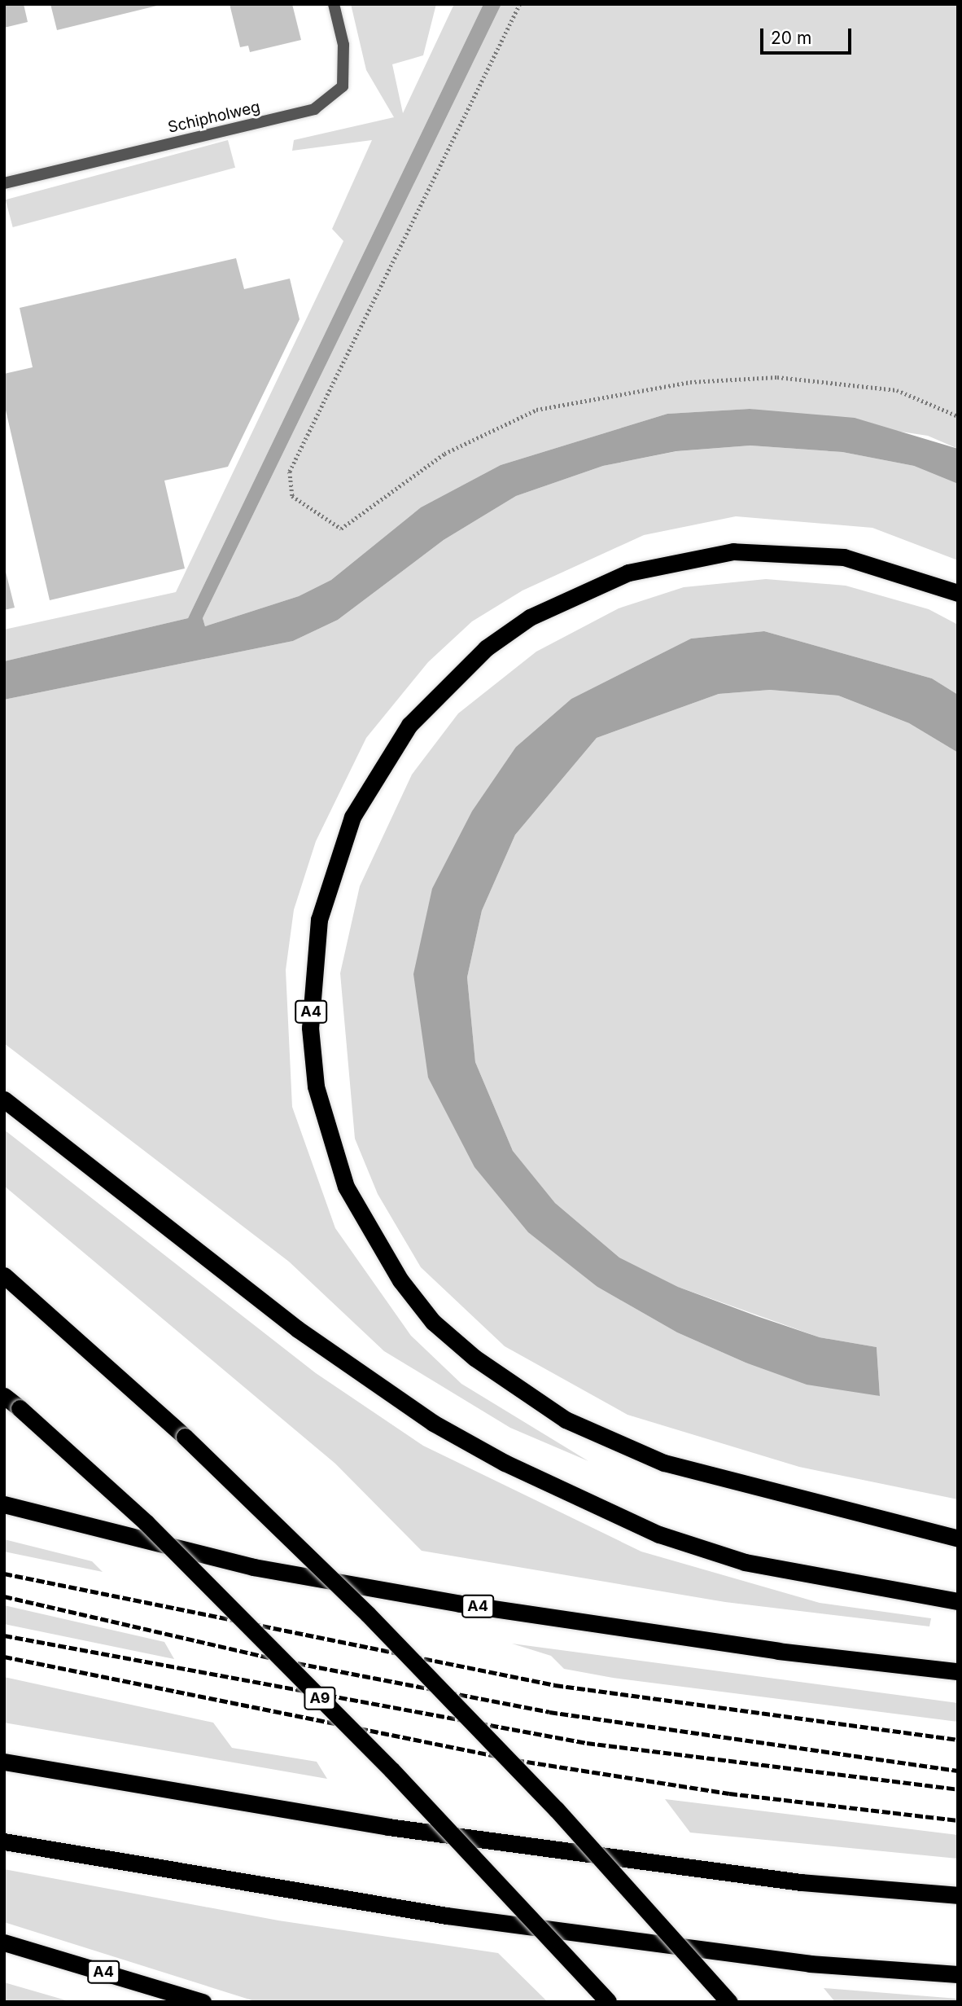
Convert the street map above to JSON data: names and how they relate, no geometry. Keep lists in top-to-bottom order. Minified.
{"streets":{"highway":["A4","A9"],"street":["Schipholweg"]},"scale_bar":"20 m"}
